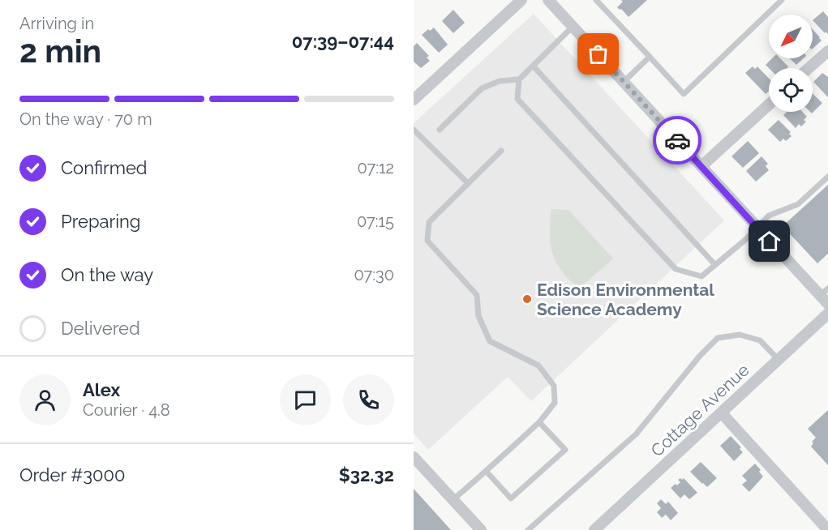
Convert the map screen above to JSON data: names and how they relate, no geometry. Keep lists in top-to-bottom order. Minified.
{"streets":{"street":["Cottage Avenue"]},"places":["Edison Environmental Science Academy"],"north":"bottom left","page":{"heading":["2 min","Arriving in","07:39–07:44"],"panel":["Alex","Courier · 4.8","Order #3000","$32.32"],"bar":"On the way · 70 m","list":[["Confirmed","07:12"],["Preparing","07:15"],["On the way","07:30"],"Delivered"]}}
